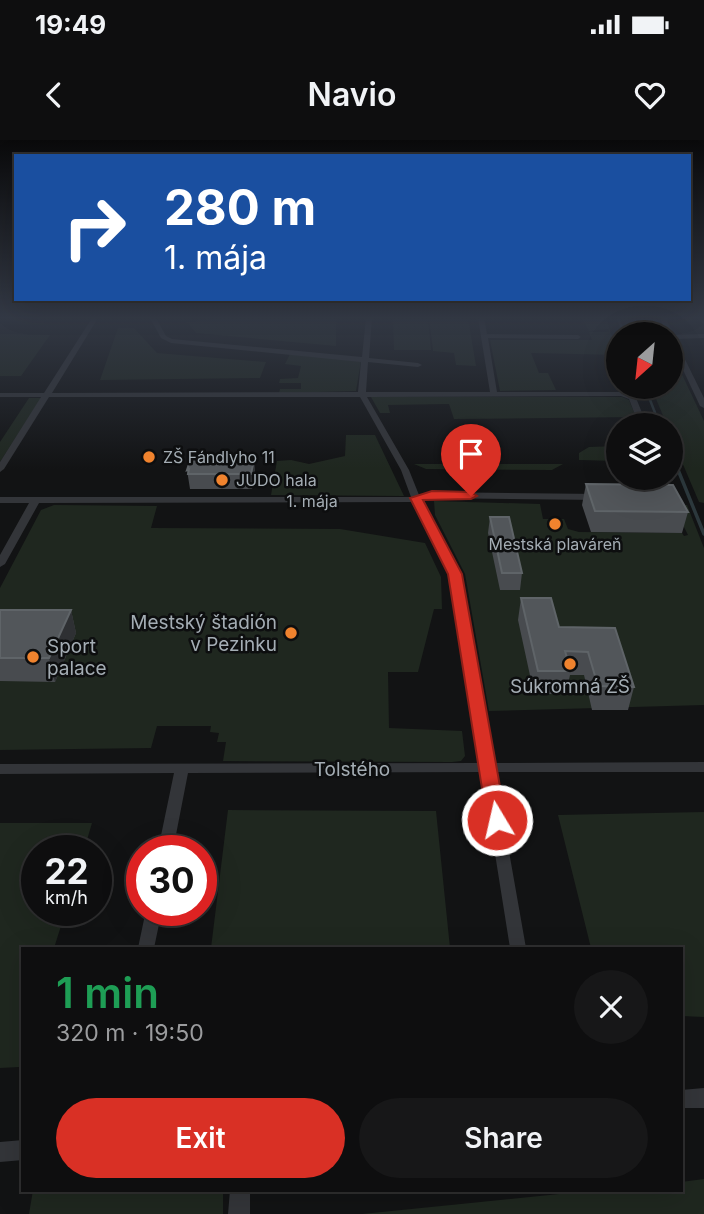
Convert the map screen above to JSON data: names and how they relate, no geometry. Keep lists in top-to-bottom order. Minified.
{"streets":{"street":["1. mája","Tolstého"]},"places":["ZŠ Fándlyho 11","JUDO hala","Mestská plaváreň","Mestský štadión v Pezinku","Sport palace","Súkromná ZŠ"],"north":"bottom left","page":{"status":"19:49","header":"Navio","turn":["280 m","1. mája"],"speed":"22 km/h","limit":"30","heading":["1 min","320 m · 19:50"],"buttons":["Exit","Share"]}}
